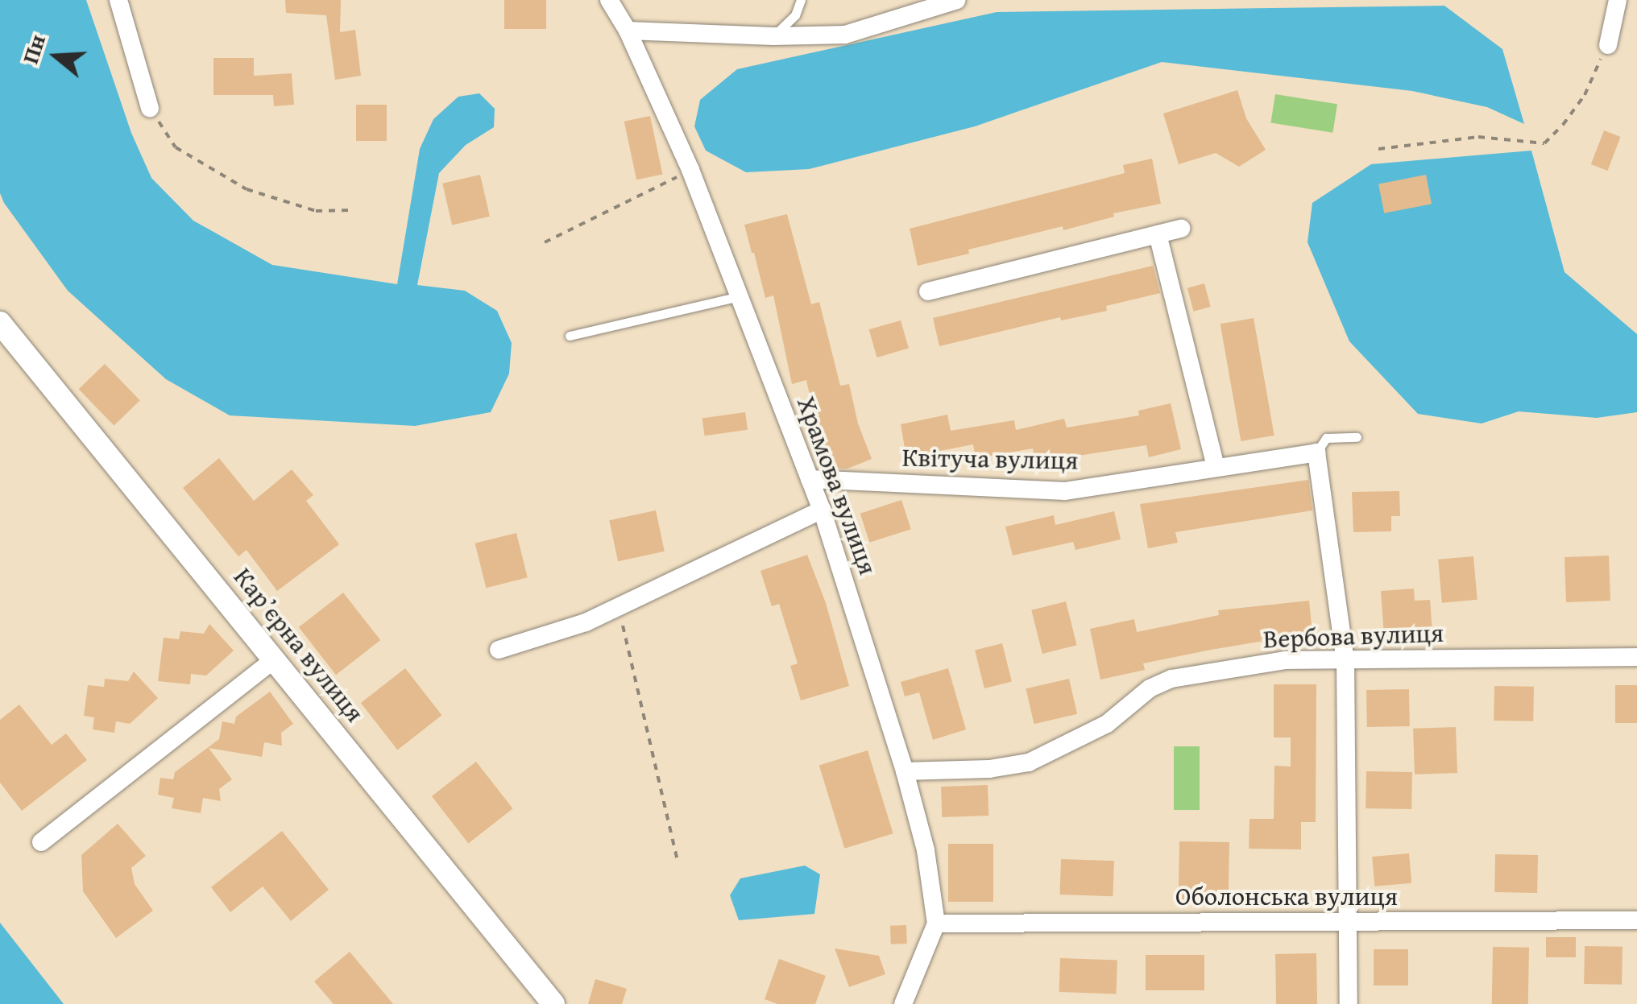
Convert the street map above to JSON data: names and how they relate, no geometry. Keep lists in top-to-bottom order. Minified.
{"streets":{"street":["Квітуча вулиця","Храмова вулиця","Вербова вулиця","Карʼєрна вулиця","Оболонська вулиця"]},"crossings":[["Квітуча вулиця","Храмова вулиця"],["Храмова вулиця","Вербова вулиця"],["Храмова вулиця","Оболонська вулиця"]],"north":"left"}
